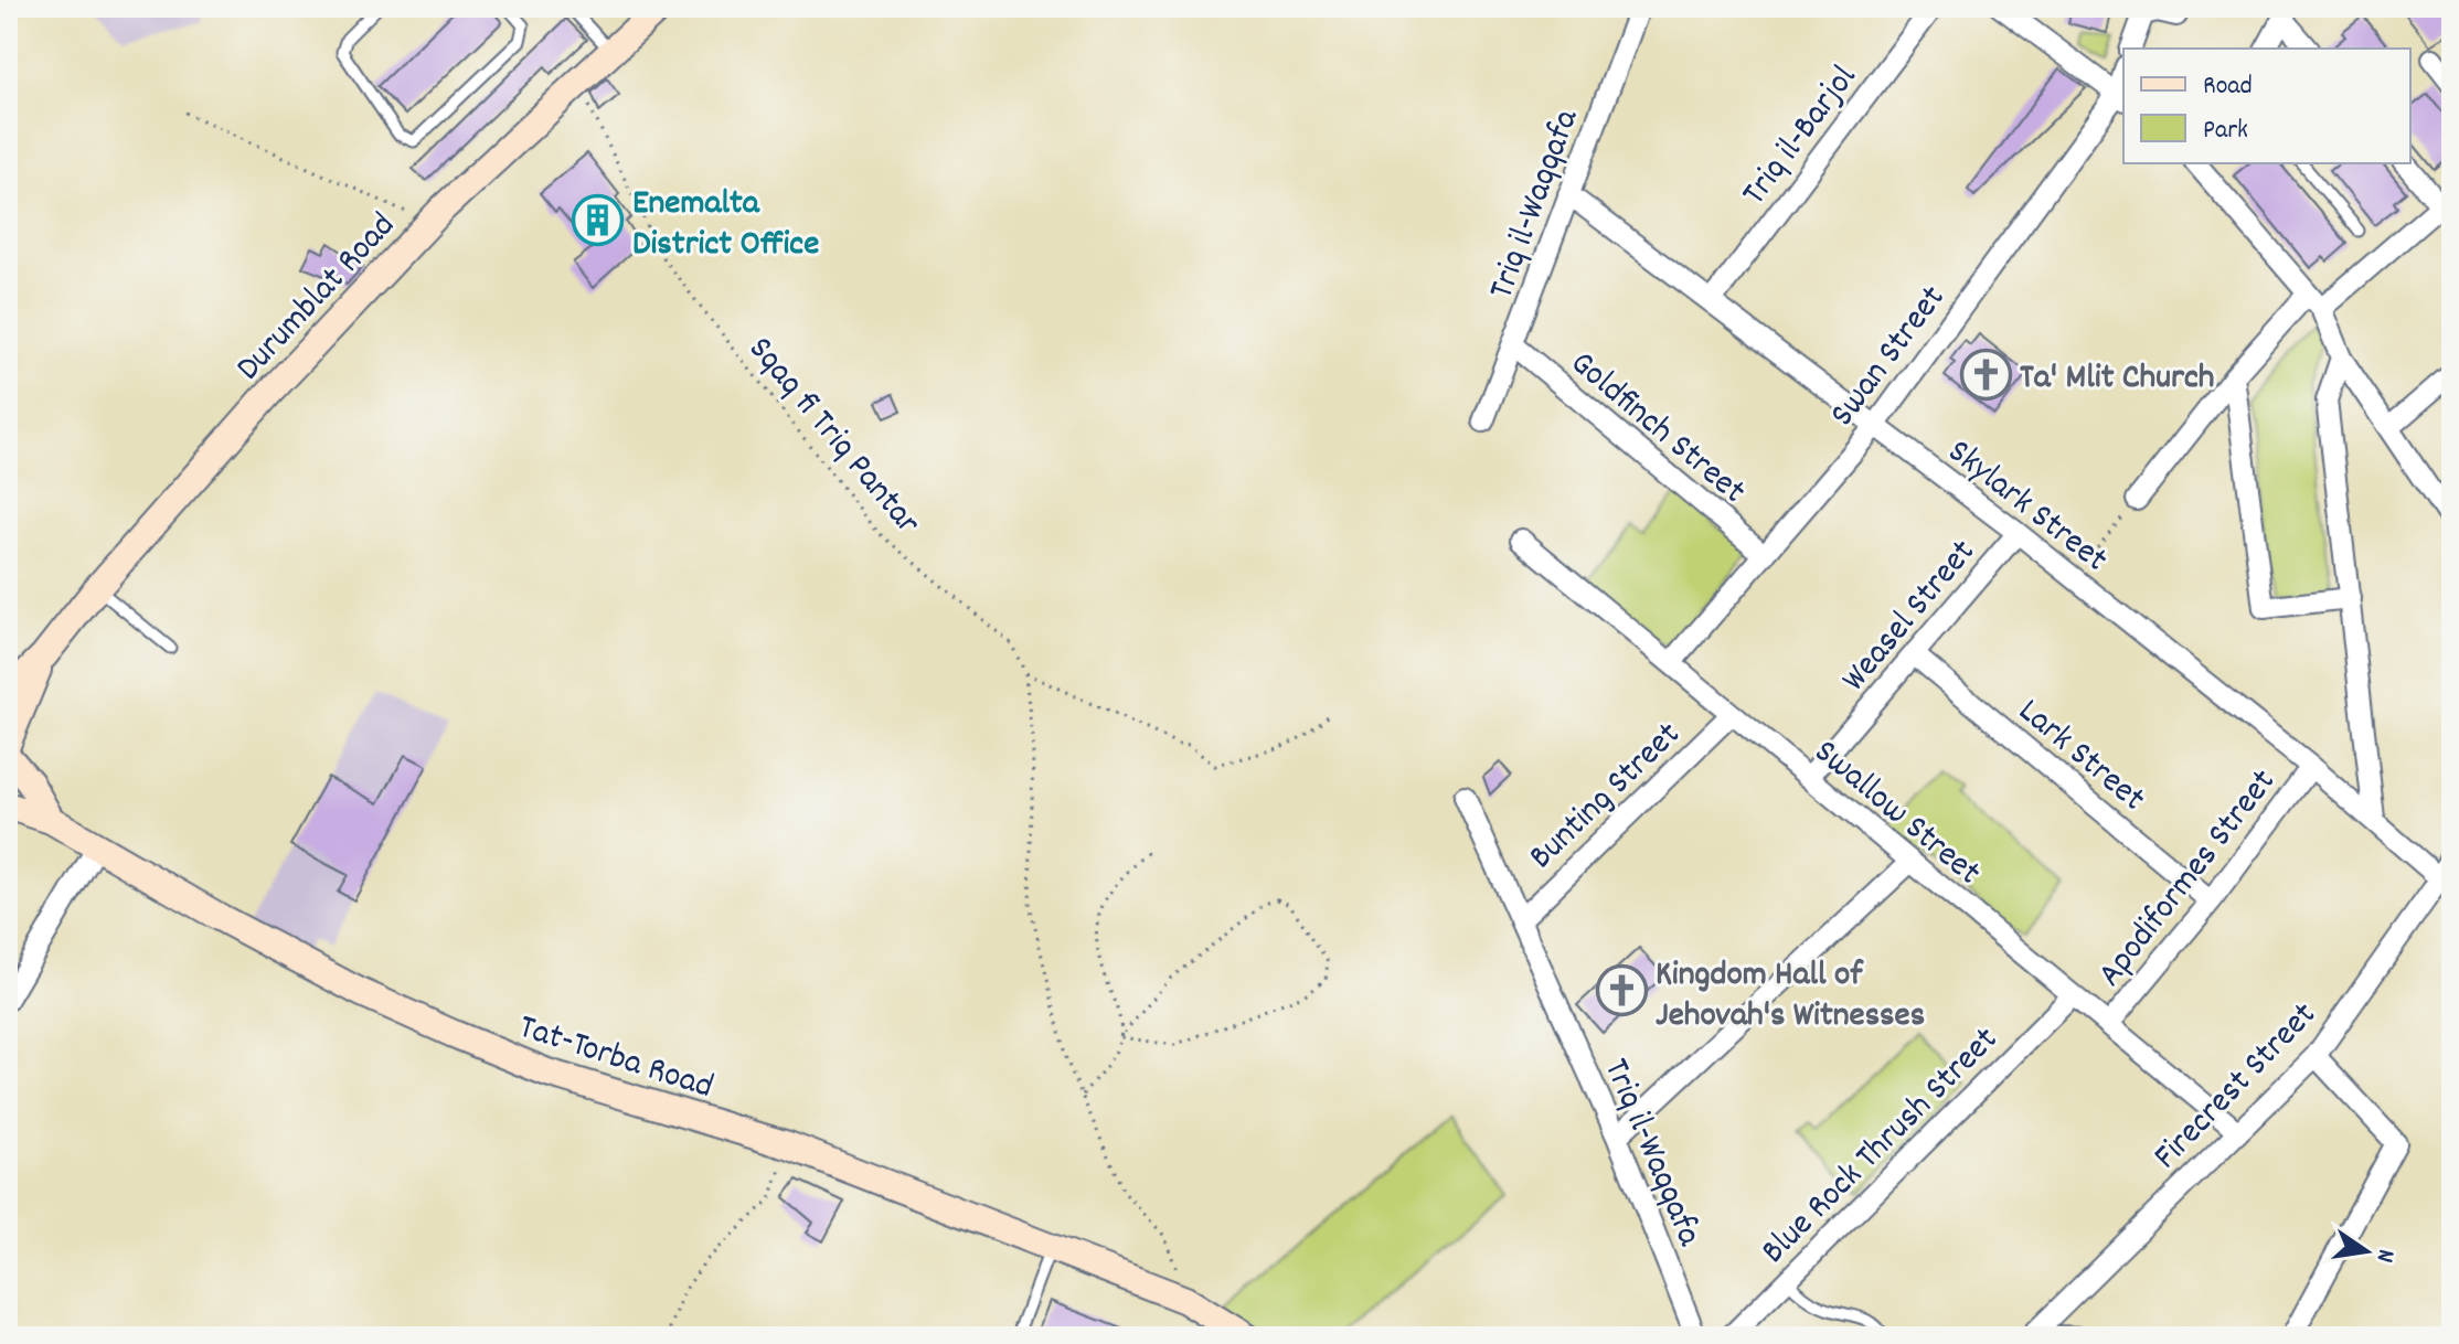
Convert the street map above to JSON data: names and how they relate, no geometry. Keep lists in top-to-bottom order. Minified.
{"streets":{"main road":["Durumblat Road","Tat-Torba Road"],"street":["Triq il-Barjol","Triq il-Waqqafa","Swan Street","Goldfinch Street","Skylark Street","Weasel Street","Lark Street","Bunting Street","Swallow Street","Apodiformes Street","Firecrest Street","Blue Rock Thrush Street"],"path":["Sqaq fi Triq Pantar"]},"crossings":[["Triq il-Barjol","Skylark Street"],["Triq il-Waqqafa","Goldfinch Street"],["Triq il-Waqqafa","Skylark Street"],["Triq il-Waqqafa","Bunting Street"],["Durumblat Road","Sqaq fi Triq Pantar"],["Swan Street","Goldfinch Street"],["Swan Street","Skylark Street"],["Swan Street","Swallow Street"],["Sqaq fi Triq Pantar","Tat-Torba Road"],["Skylark Street","Weasel Street"],["Skylark Street","Apodiformes Street"],["Skylark Street","Firecrest Street"],["Weasel Street","Lark Street"],["Weasel Street","Swallow Street"],["Lark Street","Apodiformes Street"],["Bunting Street","Swallow Street"],["Swallow Street","Apodiformes Street"],["Swallow Street","Firecrest Street"],["Swallow Street","Blue Rock Thrush Street"]],"places":{"building":["Enemalta District Office"],"church":["Ta' Mlit Church","Kingdom Hall of Jehovah's Witnesses"]},"legend":["Road","Park"],"north":"right"}
